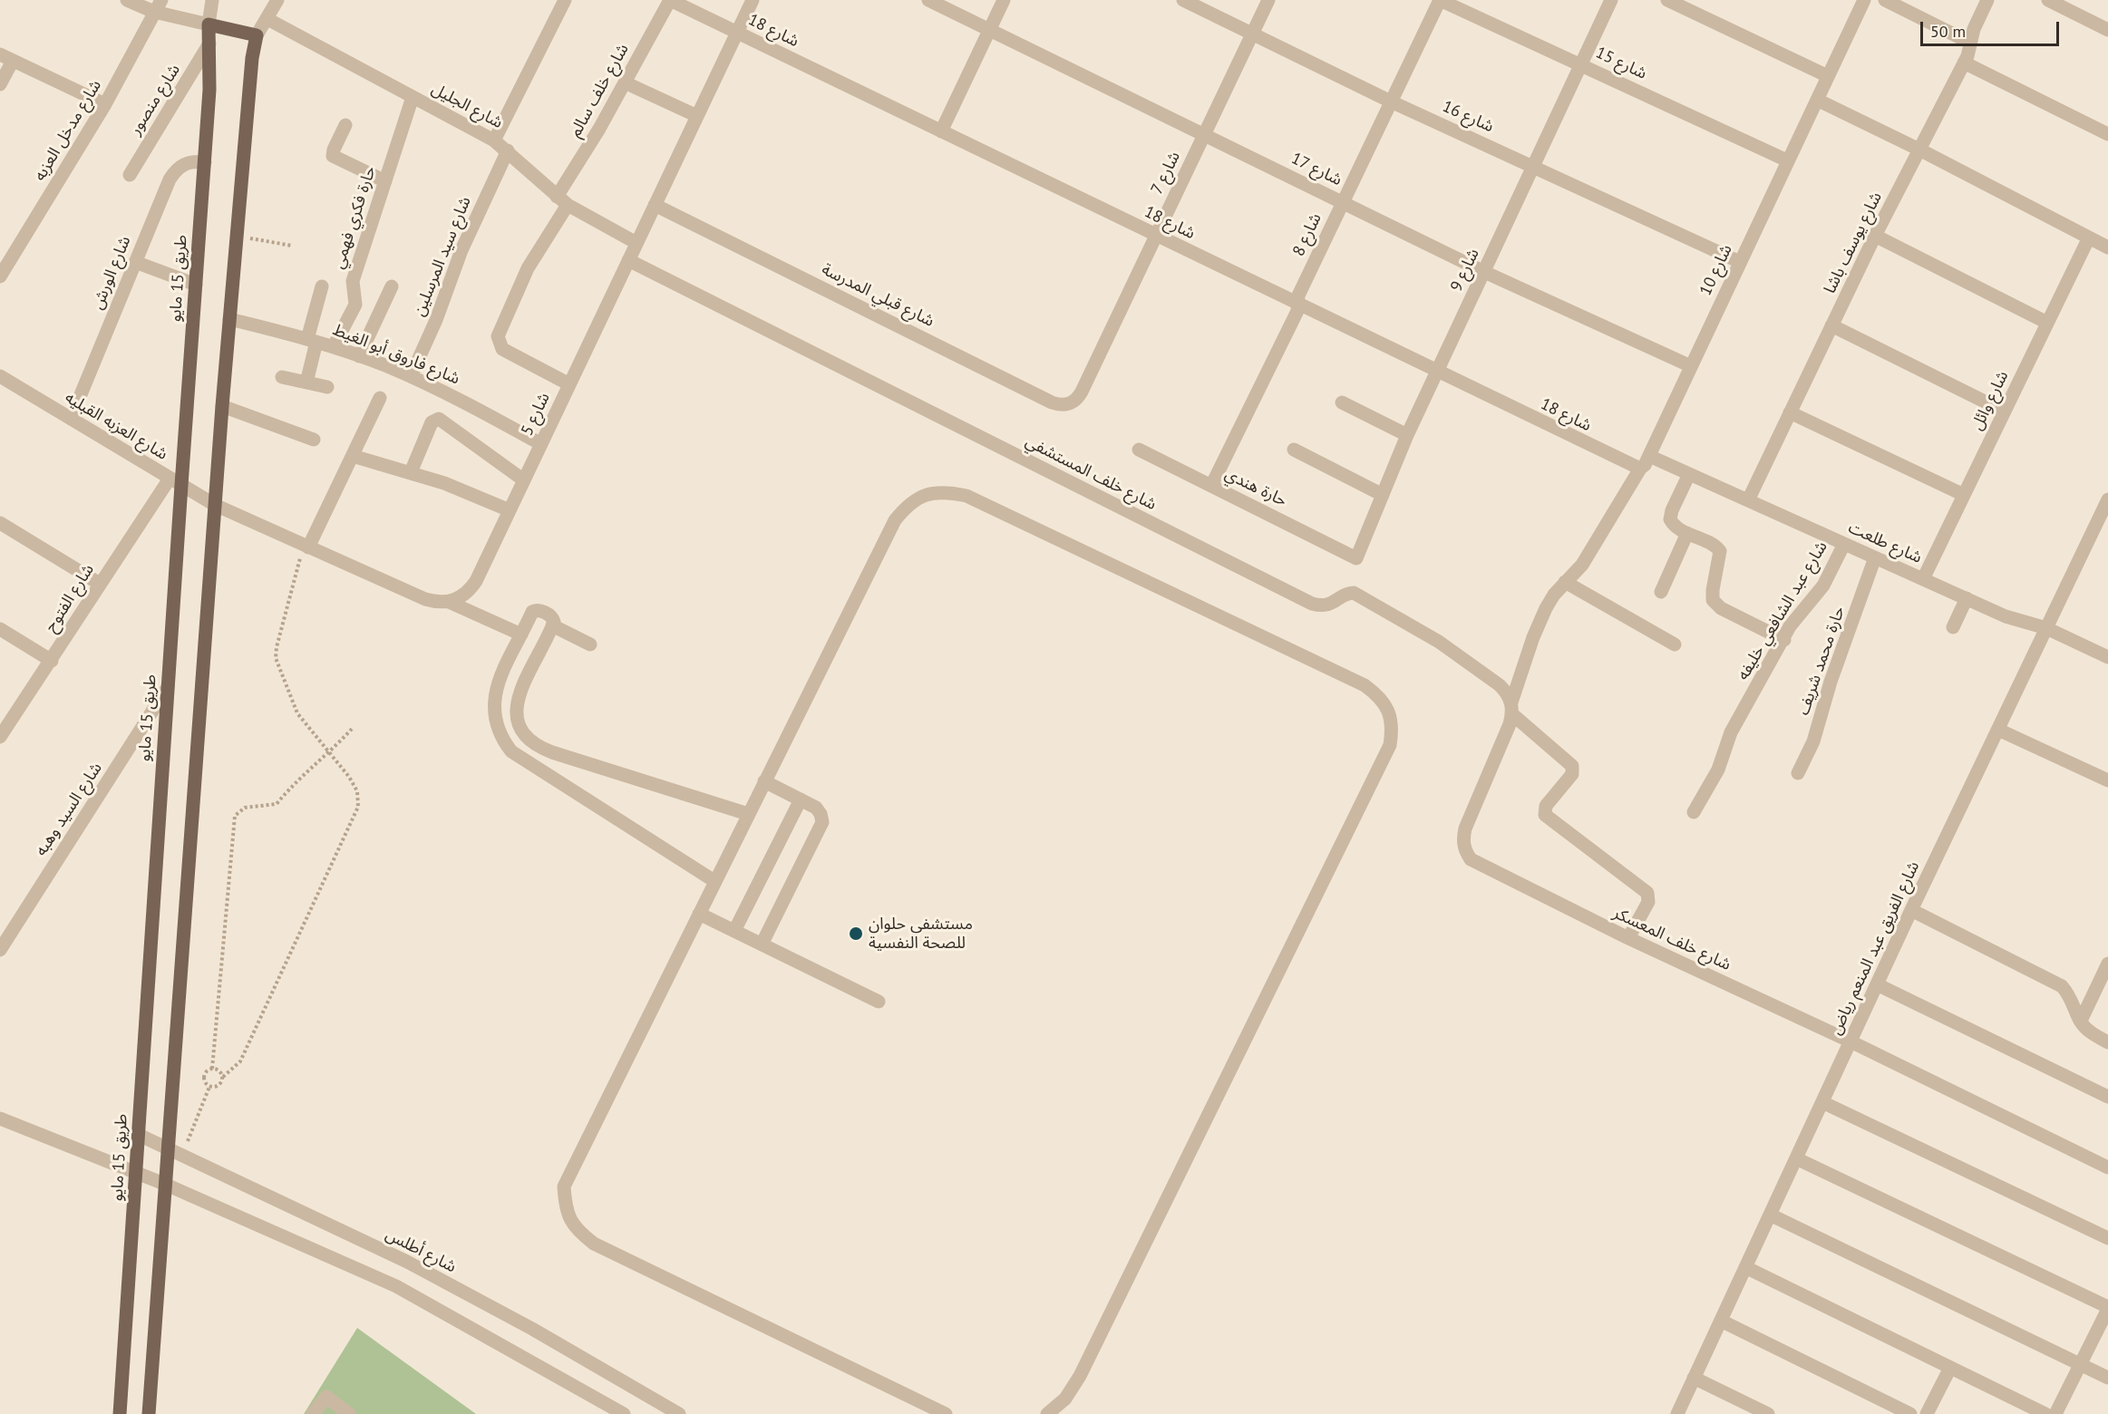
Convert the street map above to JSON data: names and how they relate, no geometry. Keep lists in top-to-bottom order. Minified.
{"streets":{"main road":["طريق 15 مايو"],"street":["شارع 18","شارع 15","شارع خلف سالم","شارع منصور","شارع الجليل","شارع 16","شارع مدخل العزبه","شارع 17","شارع 7","حارة فكري فهمي","شارع 8","شارع يوسف باشا","شارع سيد المرسلين","شارع 9","شارع 10","شارع الورش","شارع قبلي المدرسة","شارع فاروق أبو الغيط","شارع وائل","شارع 5","شارع العزبه القبليه","شارع خلف المستشفي","حارة هندي","شارع طلعت","شارع الفتوح","شارع عبد الشافعي خليفه","حارة محمد شريف","شارع السيد وهبه","شارع خلف المعسكر","شارع الفريق عبد المنعم رياض","شارع أطلس"]},"crossings":[["شارع 18","شارع خلف سالم"],["شارع 18","شارع 7"],["شارع 18","شارع 8"],["شارع 18","شارع 9"],["شارع 18","شارع 5"],["شارع 15","شارع 8"],["شارع 15","شارع 9"],["شارع 15","شارع 10"],["شارع خلف سالم","شارع الجليل"],["شارع خلف سالم","شارع 5"],["شارع منصور","طريق 15 مايو"],["شارع الجليل","حارة فكري فهمي"],["شارع الجليل","شارع سيد المرسلين"],["شارع الجليل","شارع 5"],["شارع 16","شارع 7"],["شارع 16","شارع 8"],["شارع 16","شارع 9"],["شارع 16","شارع 10"],["شارع 17","شارع 7"],["شارع 17","شارع 8"],["شارع 17","شارع 9"],["شارع 17","شارع 10"],["شارع 7","شارع قبلي المدرسة"],["حارة فكري فهمي","شارع فاروق أبو الغيط"],["شارع 8","حارة هندي"],["شارع يوسف باشا","شارع طلعت"],["شارع سيد المرسلين","شارع فاروق أبو الغيط"],["شارع 9","حارة هندي"],["شارع 10","شارع طلعت"],["شارع الورش","طريق 15 مايو"],["شارع الورش","شارع العزبه القبليه"],["طريق 15 مايو","شارع العزبه القبليه"],["طريق 15 مايو","شارع الفتوح"],["طريق 15 مايو","شارع السيد وهبه"],["طريق 15 مايو","شارع أطلس"],["شارع قبلي المدرسة","شارع 5"],["شارع فاروق أبو الغيط","شارع 5"],["شارع وائل","شارع طلعت"],["شارع 5","شارع خلف المستشفي"],["شارع العزبه القبليه","شارع الفتوح"],["شارع خلف المستشفي","شارع خلف المعسكر"],["شارع طلعت","شارع عبد الشافعي خليفه"],["شارع طلعت","حارة محمد شريف"],["شارع طلعت","شارع الفريق عبد المنعم رياض"],["شارع خلف المعسكر","شارع الفريق عبد المنعم رياض"]],"places":["مستشفي حلوان للصحة النفسية"],"scale_bar":"50 m"}
